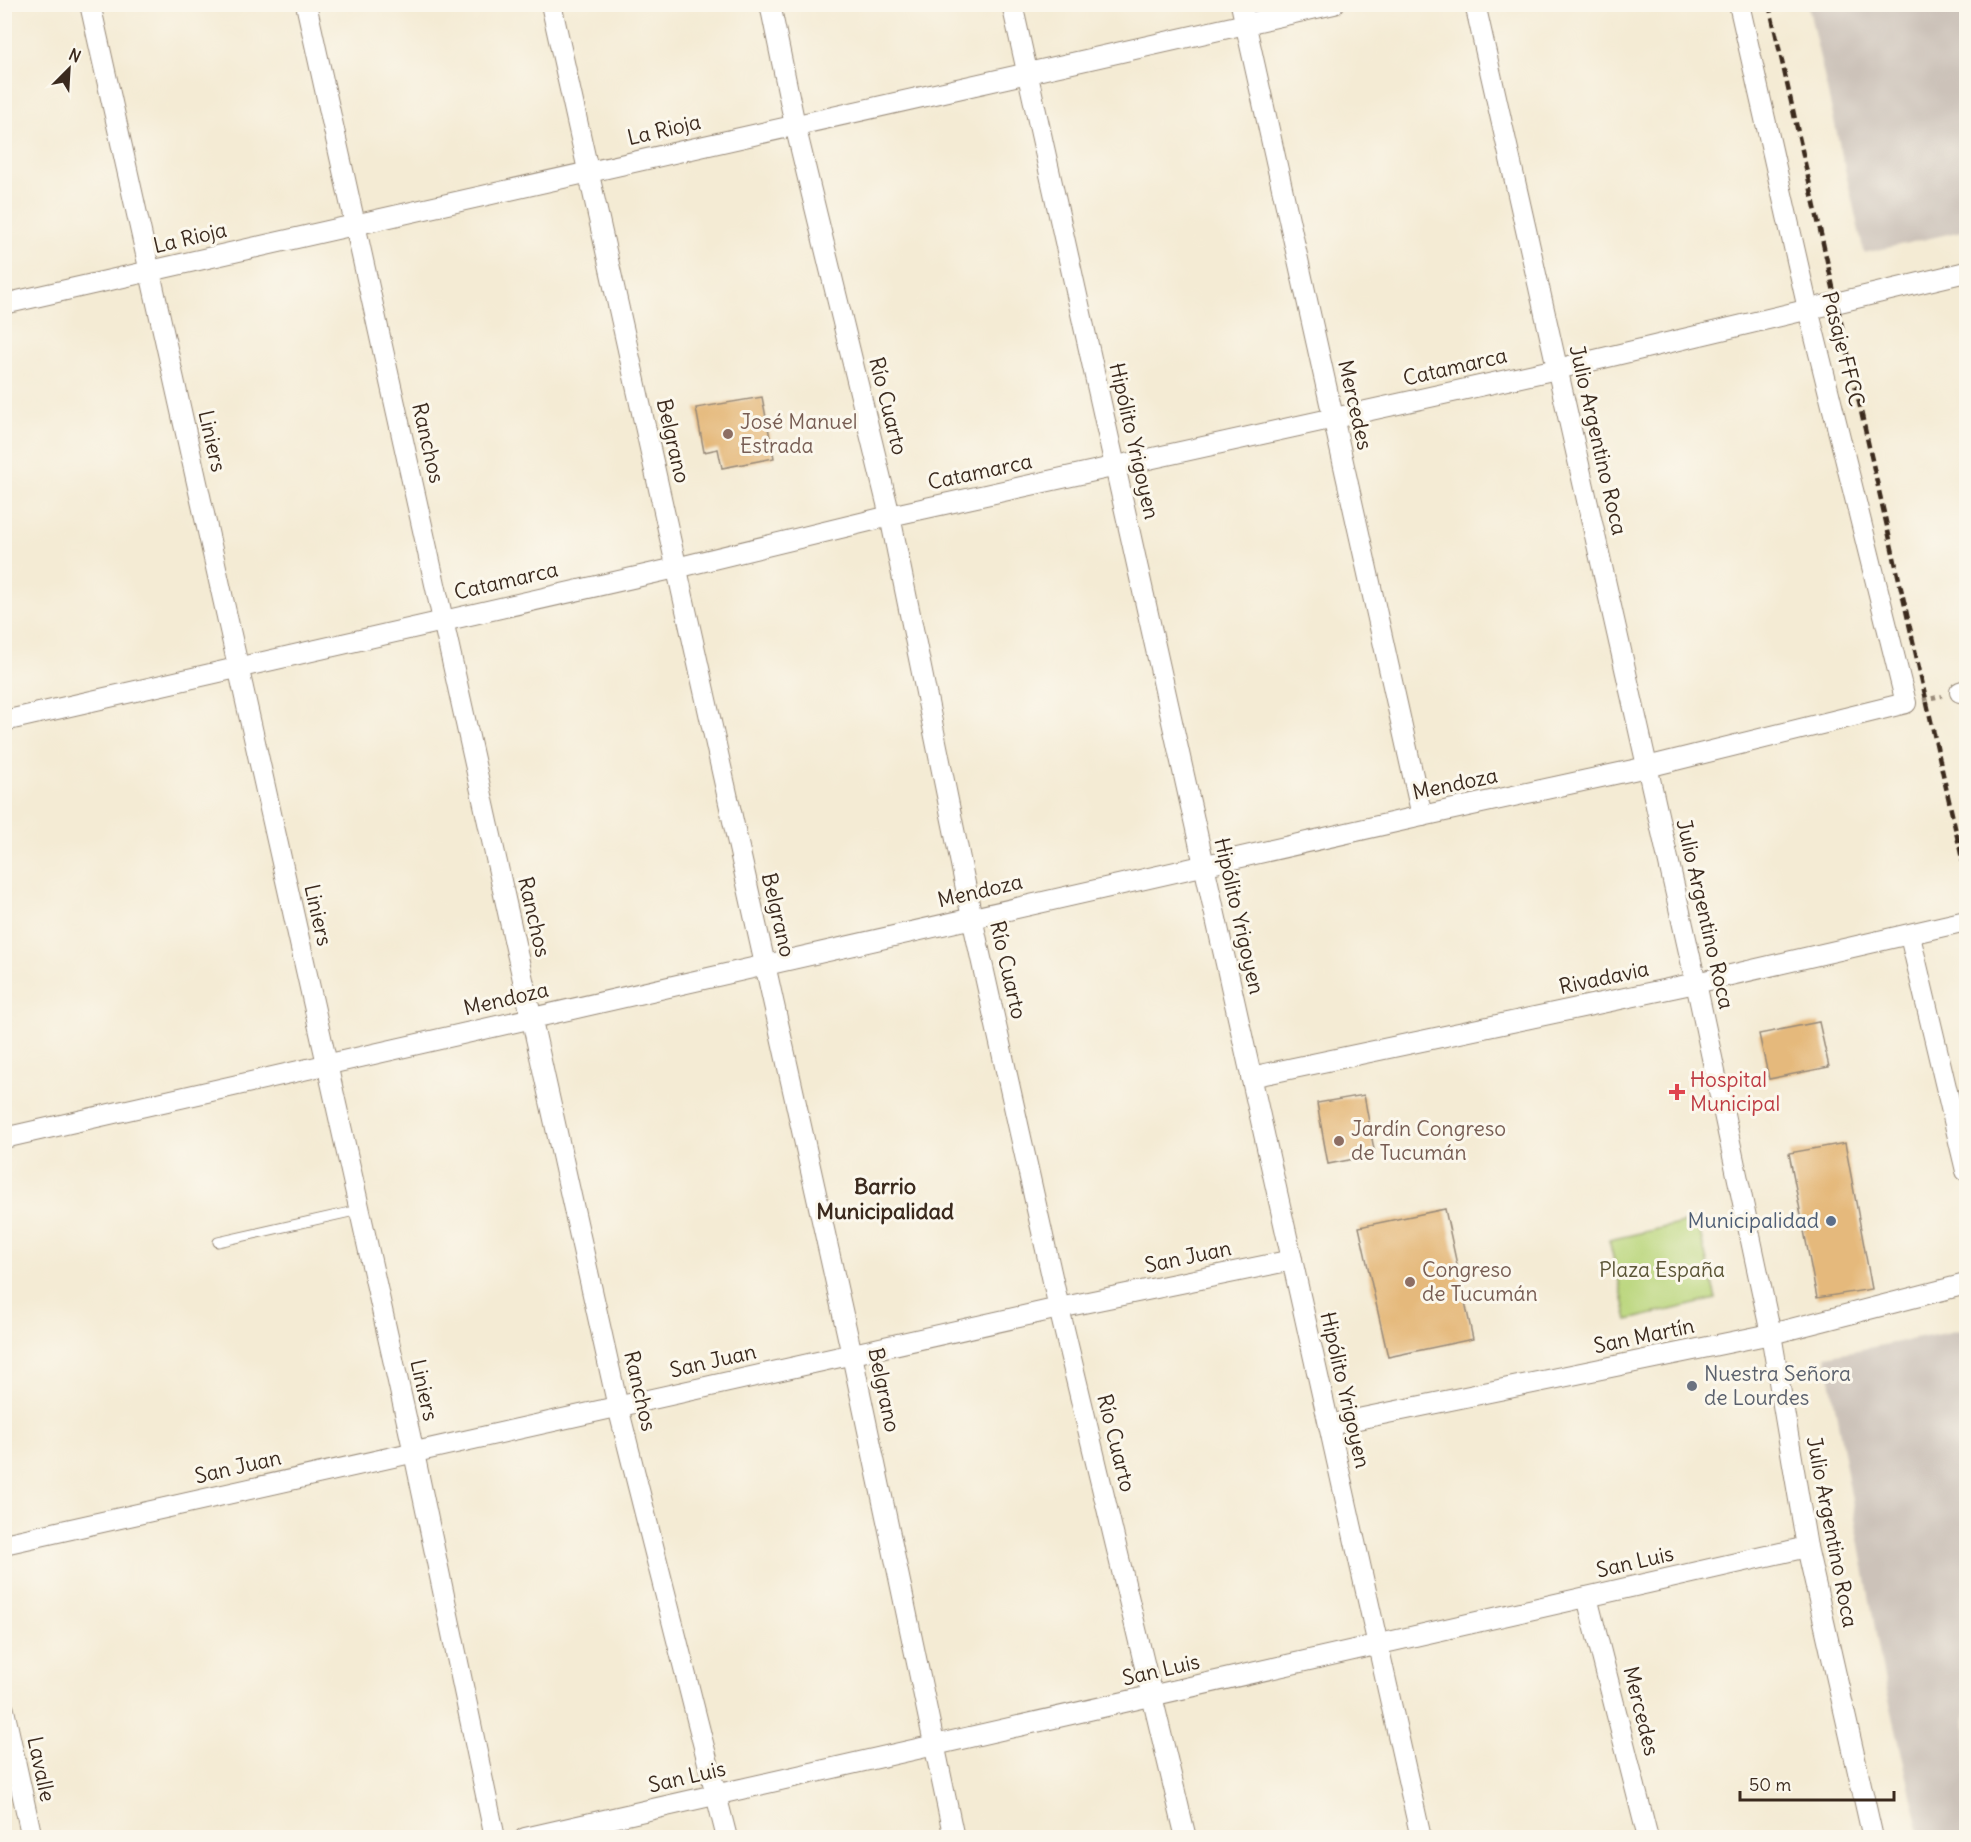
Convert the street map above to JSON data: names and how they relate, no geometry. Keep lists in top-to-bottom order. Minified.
{"streets":{"street":["La Rioja","Pasaje FFCC","Catamarca","Mercedes","Río Cuarto","Julio Argentino Roca","Liniers","Belgrano","Hipólito Yrigoyen","Ranchos","Mendoza","Rivadavia","San Juan","San Martín","San Luis","Lavalle"]},"crossings":[["La Rioja","Mercedes"],["La Rioja","Río Cuarto"],["La Rioja","Liniers"],["La Rioja","Belgrano"],["La Rioja","Hipólito Yrigoyen"],["La Rioja","Ranchos"],["Pasaje FFCC","Catamarca"],["Pasaje FFCC","Mendoza"],["Catamarca","Mercedes"],["Catamarca","Río Cuarto"],["Catamarca","Julio Argentino Roca"],["Catamarca","Liniers"],["Catamarca","Belgrano"],["Catamarca","Hipólito Yrigoyen"],["Catamarca","Ranchos"],["Mercedes","Mendoza"],["Mercedes","San Luis"],["Río Cuarto","Mendoza"],["Río Cuarto","San Juan"],["Río Cuarto","San Luis"],["Julio Argentino Roca","Mendoza"],["Julio Argentino Roca","Rivadavia"],["Julio Argentino Roca","San Martín"],["Julio Argentino Roca","San Luis"],["Liniers","Mendoza"],["Liniers","San Juan"],["Belgrano","Mendoza"],["Belgrano","San Juan"],["Belgrano","San Luis"],["Hipólito Yrigoyen","Mendoza"],["Hipólito Yrigoyen","Rivadavia"],["Hipólito Yrigoyen","San Juan"],["Hipólito Yrigoyen","San Martín"],["Hipólito Yrigoyen","San Luis"],["Ranchos","Mendoza"],["Ranchos","San Juan"],["Ranchos","San Luis"]],"districts":["Barrio Municipalidad"],"parks":["Plaza España"],"places":{"other":["José Manuel Estrada","Jardín Congreso de Tucumán","Municipalidad","Congreso de Tucumán","Nuestra Señora de Lourdes"],"health":["Hospital Municipal"]},"scale_bar":"50 m","north":"top right"}
